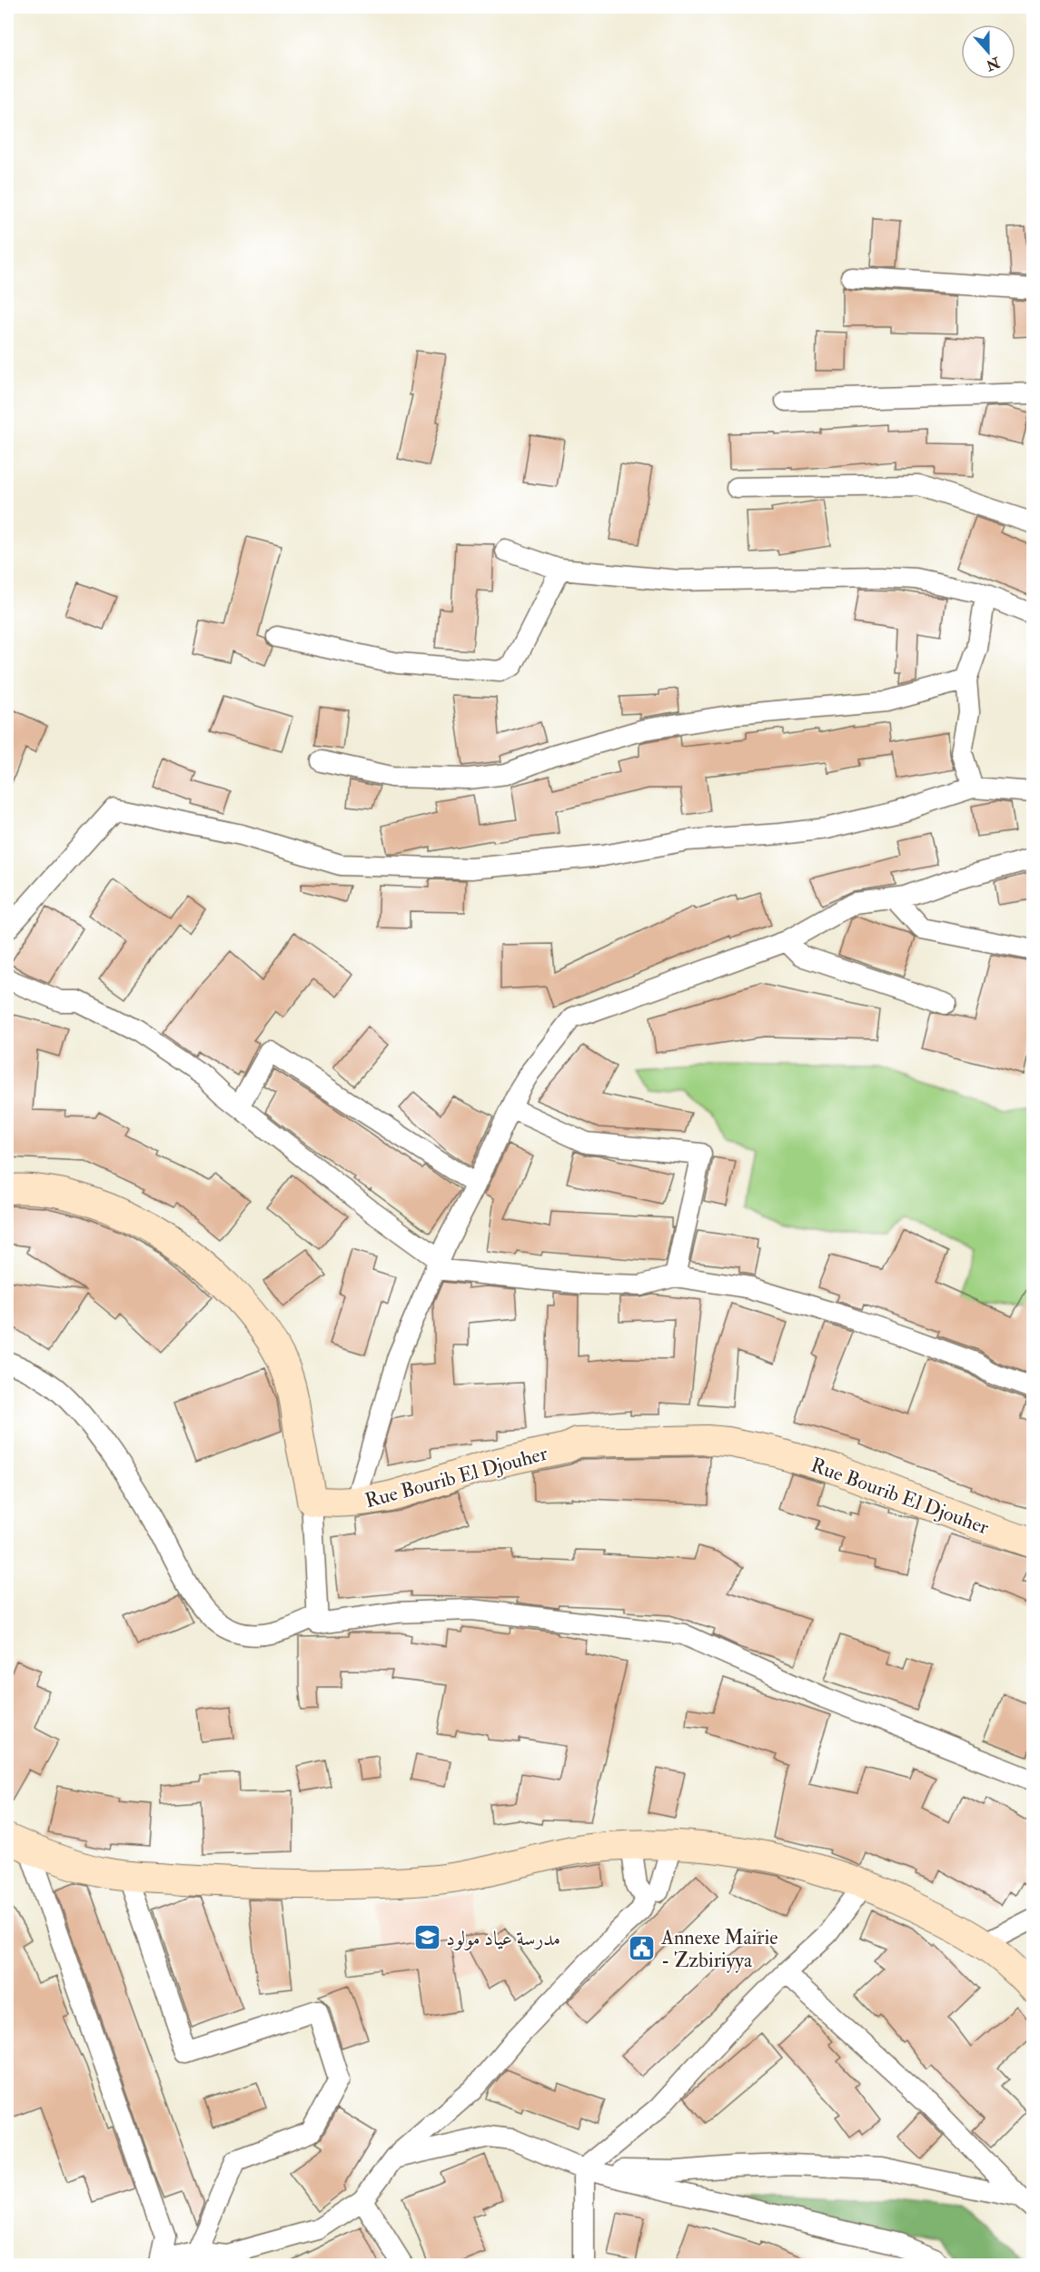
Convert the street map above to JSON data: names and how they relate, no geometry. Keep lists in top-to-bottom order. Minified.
{"streets":{"main road":["Rue Bourib El Djouher"]},"places":{"school or university":["مدرسة عياد مولود"],"public building":["Annexe Mairie - Zzbiriyya"]},"north":"bottom"}
